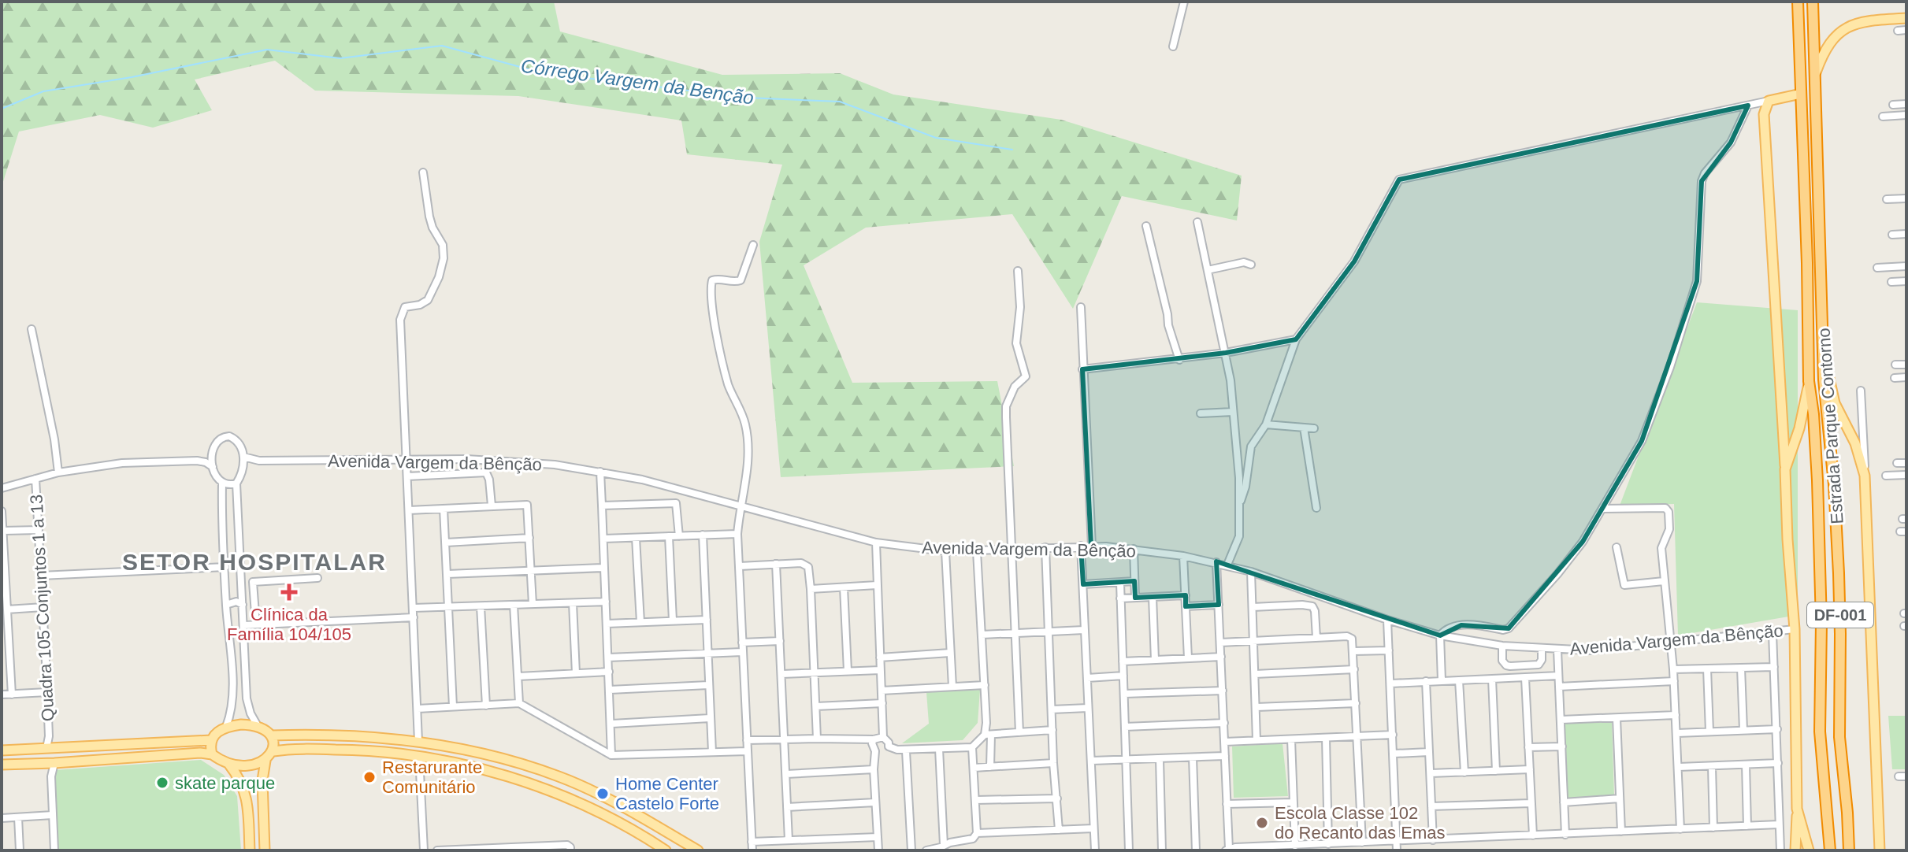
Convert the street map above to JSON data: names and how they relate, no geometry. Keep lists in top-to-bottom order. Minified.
{"streets":{"highway":["Estrada Parque Contorno","DF-001"],"street":["Avenida Vargem da Bênção","Quadra 105 Conjuntos 1 a 13"]},"districts":["SETOR HOSPITALAR"],"water":["Córrego Vargem da Benção"],"places":{"health":["Clínica da Família 104/105"],"other":["Restarurante Comunitário","skate parque","Home Center Castelo Forte","Escola Classe 102 do Recanto das Emas"]}}
